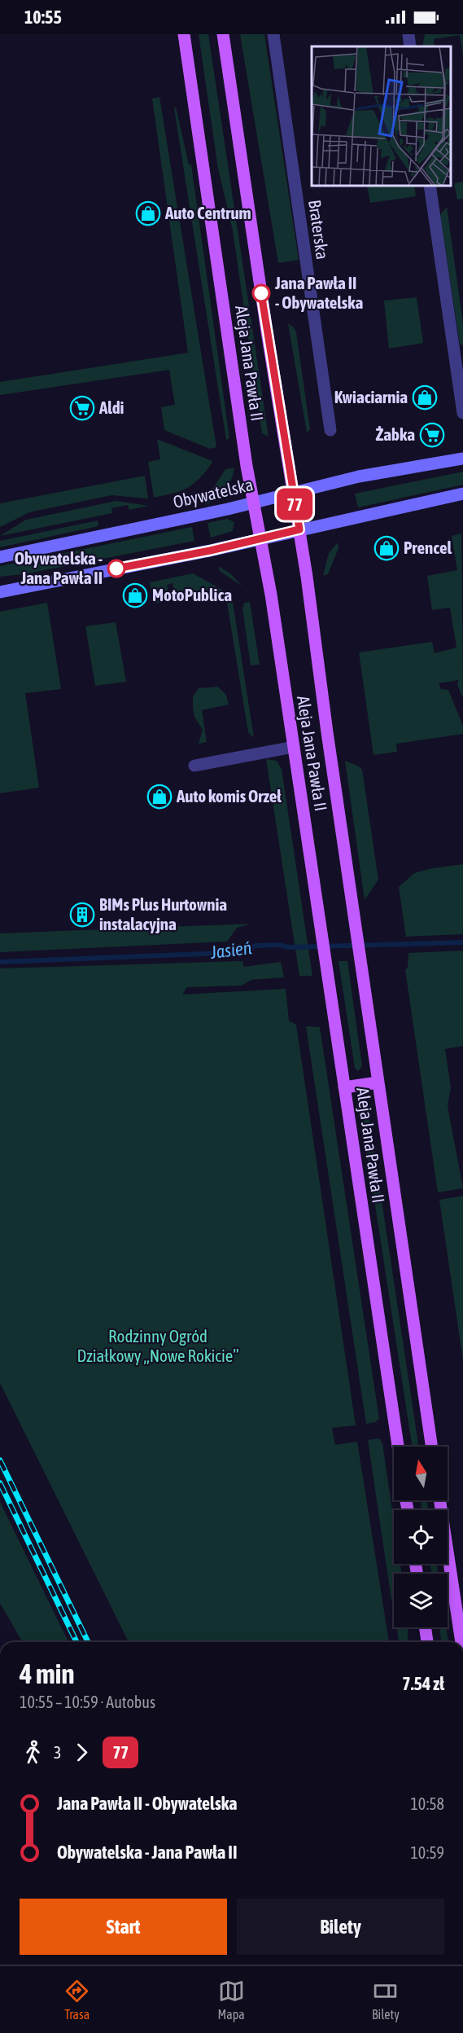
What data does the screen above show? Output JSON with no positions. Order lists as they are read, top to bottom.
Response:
{
  "streets": {
    "main road": ["Aleja Jana Pawła II", "Obywatelska"],
    "street": ["Braterska"]
  },
  "crossings": [
    ["Aleja Jana Pawła II", "Obywatelska"]
  ],
  "water": ["Jasień"],
  "parks": ["Rodzinny Ogród Działkowy „Nowe Rokicie”"],
  "places": {
    "shop": [
      "Auto Centrum",
      "Kwiaciarnia",
      "Prencel",
      "MotoPublica",
      "Auto komis Orzeł"
    ],
    "other": ["Jana Pawła II - Obywatelska", "Obywatelska - Jana Pawła II"],
    "supermarket": ["Aldi", "Żabka"],
    "building": ["BIMs Plus Hurtownia instalacyjna"]
  },
  "lines": ["bus line 77"],
  "north": "top",
  "page": {
    "status": "10:55",
    "on_map": "77",
    "heading": ["4 min", "10:55 – 10:59 · Autobus", "7.54 zł"],
    "legs": ["3", "77"],
    "list": [
      {
        "name": "Jana Pawła II - Obywatelska",
        "value": "10:58"
      },
      {
        "name": "Obywatelska - Jana Pawła II",
        "value": "10:59"
      }
    ],
    "buttons": ["Start", "Bilety"],
    "tabs": ["Trasa", "Mapa", "Bilety"]
  }
}
